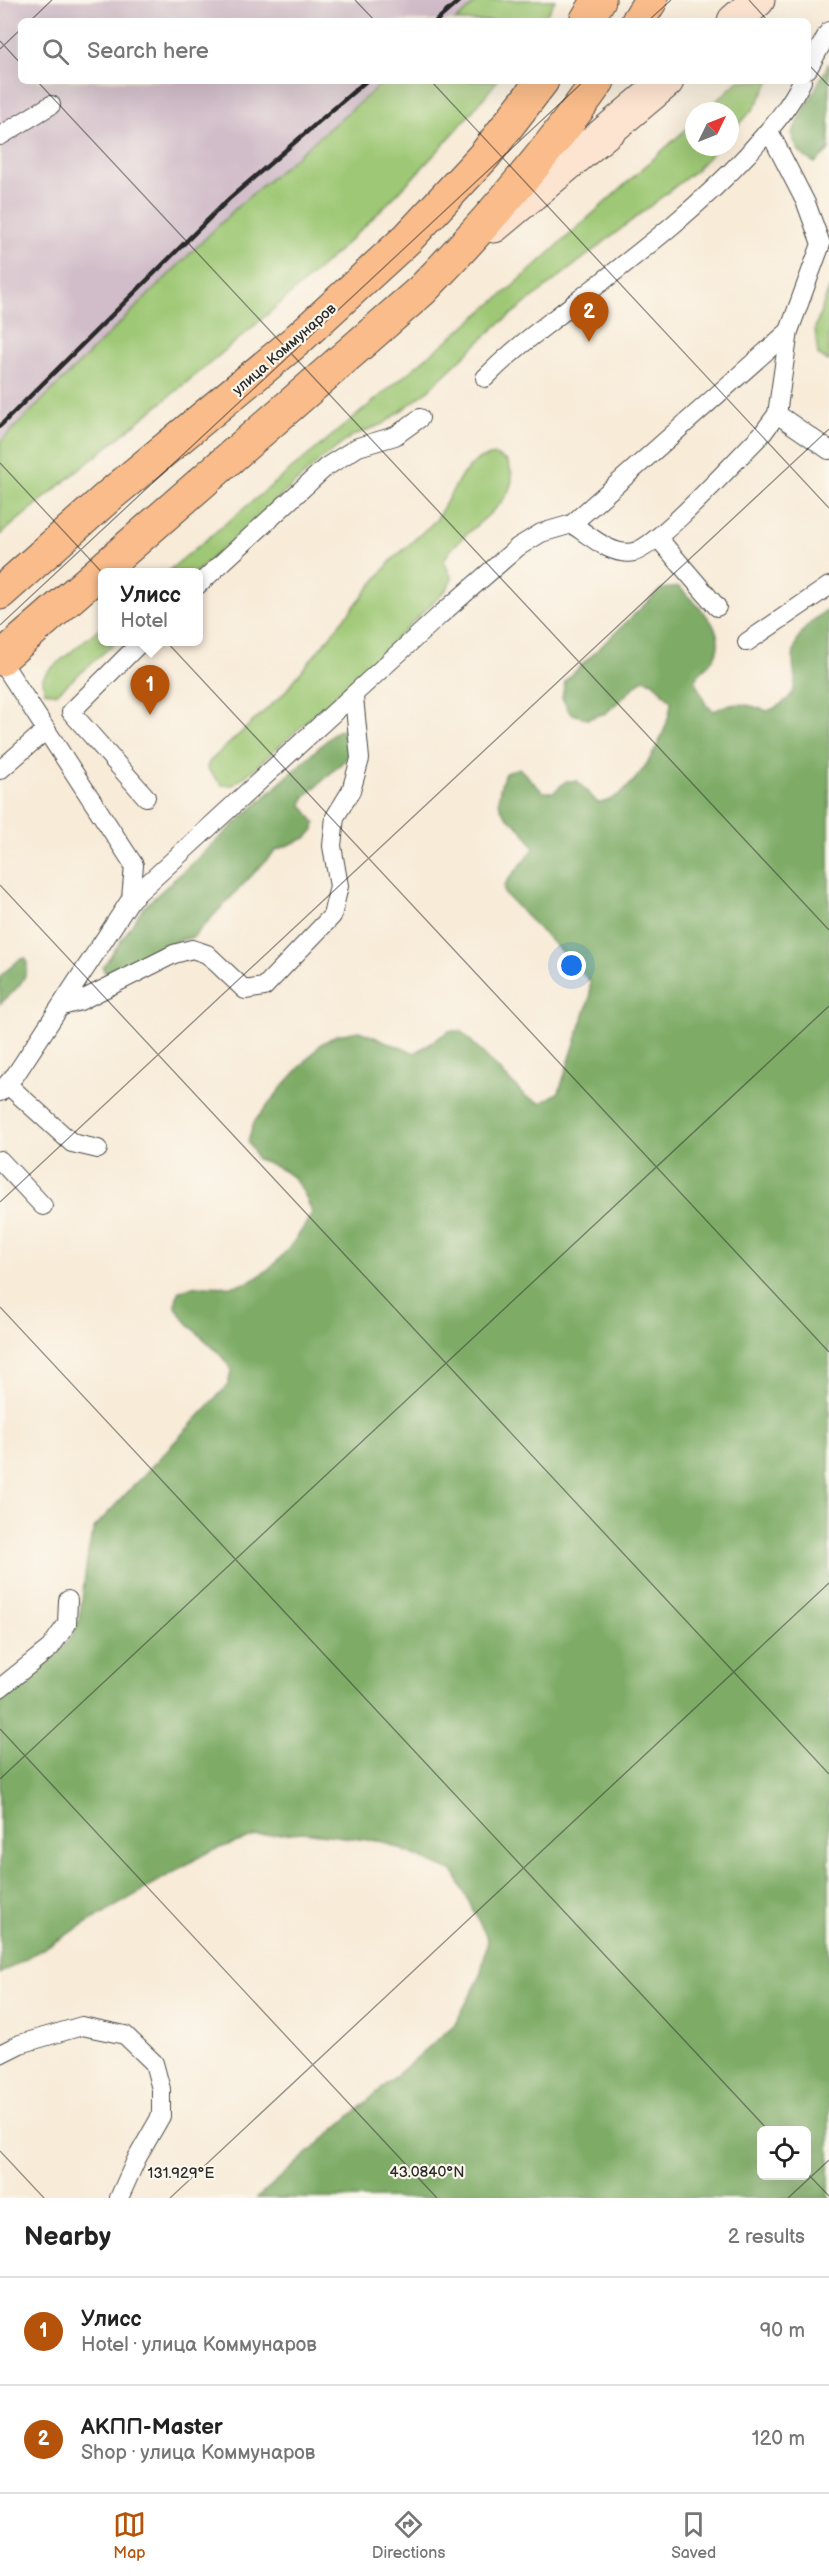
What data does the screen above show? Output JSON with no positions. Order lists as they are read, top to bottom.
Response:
{
  "streets": {
    "highway": ["улица Коммунаров"]
  },
  "north": "top right",
  "page": {
    "search": "Search here",
    "pins": ["2", "1"],
    "popup": ["Улисс", "Hotel"],
    "heading": ["Nearby", "2 results"],
    "list": [
      {
        "mark": "1",
        "name": "Улисс",
        "note": "Hotel · улица Коммунаров",
        "value": "90 m"
      },
      {
        "mark": "2",
        "name": "АКПП-Master",
        "note": "Shop · улица Коммунаров",
        "value": "120 m"
      }
    ],
    "nav": ["Map", "Directions", "Saved"]
  },
  "coordinates": ["43.0840°N", "131.929°E"]
}
